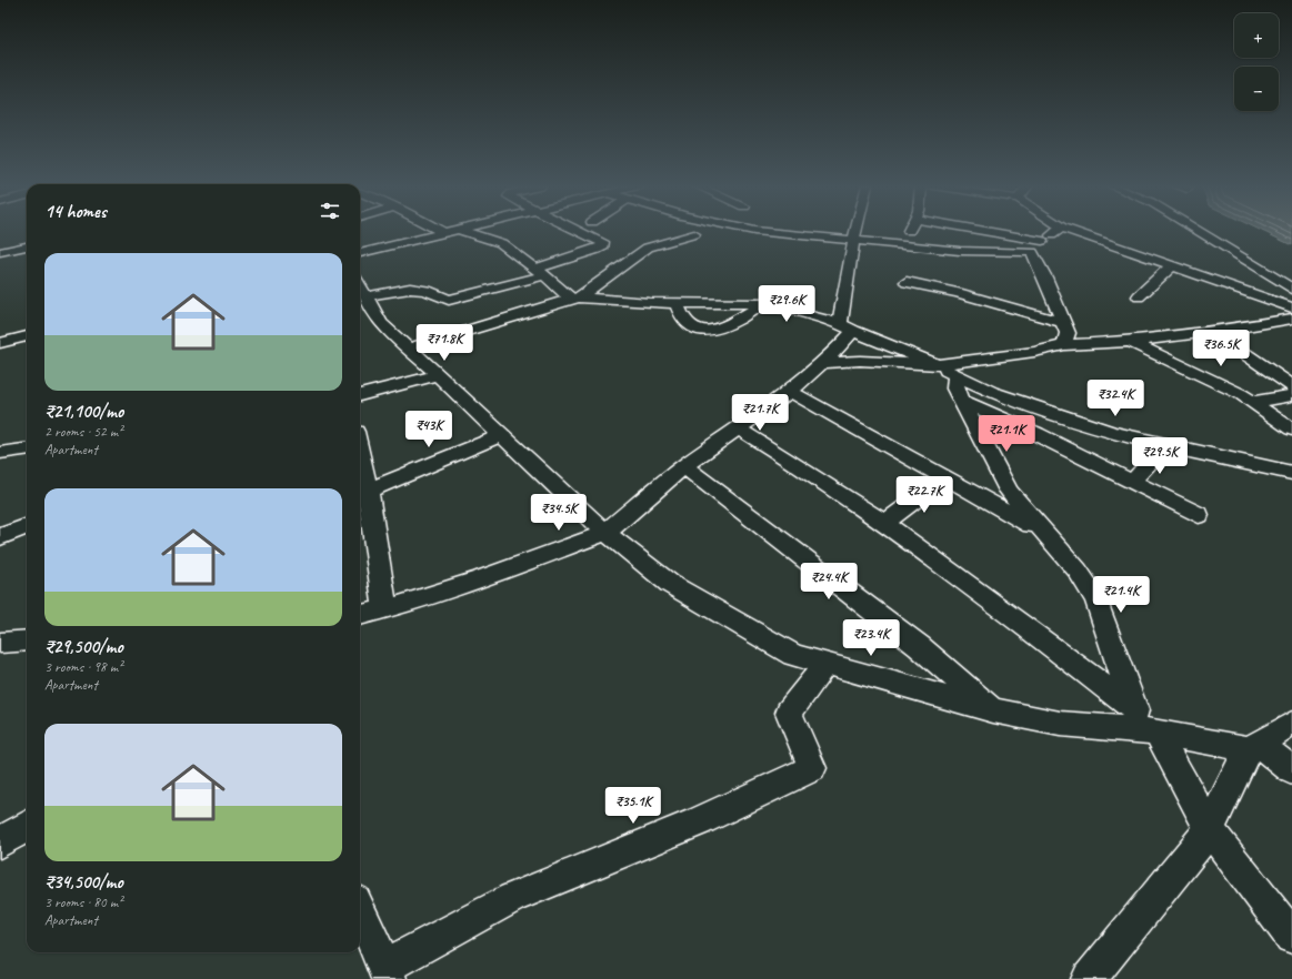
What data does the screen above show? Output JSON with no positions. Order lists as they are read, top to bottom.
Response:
{
  "page": {
    "map_buttons": ["+", "−"],
    "heading": "14 homes",
    "list": [
      {
        "name": "₹21,100/mo",
        "note": "2 rooms · 52 m² · Apartment"
      },
      {
        "name": "₹29,500/mo",
        "note": "3 rooms · 98 m² · Apartment"
      },
      {
        "name": "₹34,500/mo",
        "note": "3 rooms · 80 m² · Apartment"
      }
    ],
    "price": [
      "₹29.6K",
      "₹71.8K",
      "₹36.5K",
      "₹32.4K",
      "₹21.7K",
      "₹43K",
      "₹21.1K",
      "₹29.5K",
      "₹22.7K",
      "₹34.5K",
      "₹24.4K",
      "₹21.4K",
      "₹23.4K",
      "₹35.1K"
    ]
  }
}
